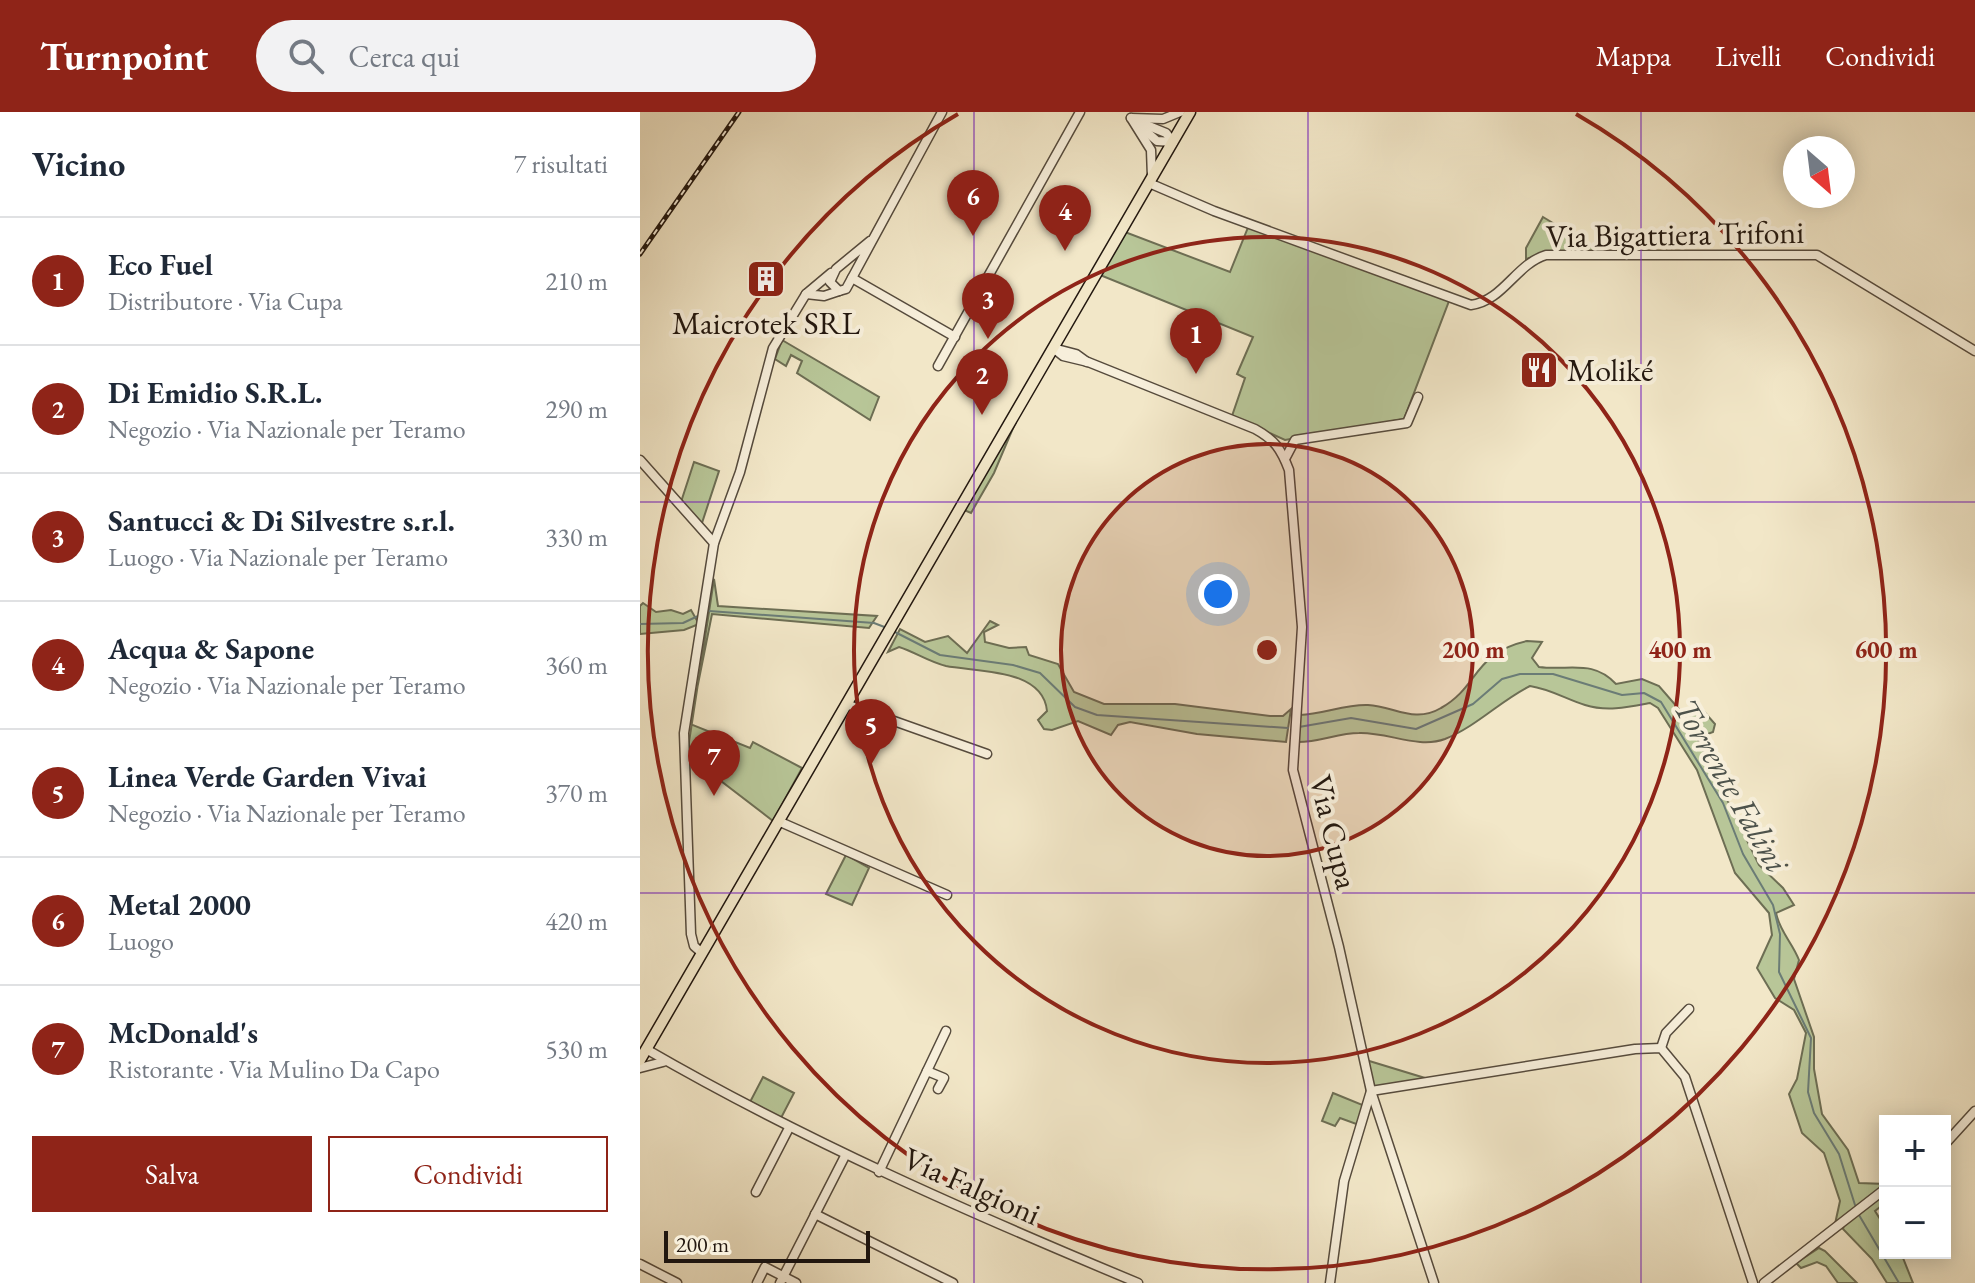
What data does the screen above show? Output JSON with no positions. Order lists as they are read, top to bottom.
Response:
{
  "streets": {
    "street": ["Via Bigattiera Trifoni", "Via Cupa", "Via Falgioni"]
  },
  "water": ["Torrente Falini"],
  "places": {
    "building": ["Maicrotek SRL"],
    "restaurant": ["Moliké"]
  },
  "scale_bar": "200 m",
  "north": "bottom right",
  "page": {
    "header": "Turnpoint",
    "search": "Cerca qui",
    "nav": ["Mappa", "Livelli", "Condividi"],
    "heading": ["Vicino", "7 risultati"],
    "pins": [
      "6",
      "4",
      "3",
      "1",
      "2",
      "5",
      "7"
    ],
    "list": [
      {
        "mark": "1",
        "name": "Eco Fuel",
        "note": "Distributore · Via Cupa",
        "value": "210 m"
      },
      {
        "mark": "2",
        "name": "Di Emidio S.R.L.",
        "note": "Negozio · Via Nazionale per Teramo",
        "value": "290 m"
      },
      {
        "mark": "3",
        "name": "Santucci & Di Silvestre s.r.l.",
        "note": "Luogo · Via Nazionale per Teramo",
        "value": "330 m"
      },
      {
        "mark": "4",
        "name": "Acqua & Sapone",
        "note": "Negozio · Via Nazionale per Teramo",
        "value": "360 m"
      },
      {
        "mark": "5",
        "name": "Linea Verde Garden Vivai",
        "note": "Negozio · Via Nazionale per Teramo",
        "value": "370 m"
      },
      {
        "mark": "6",
        "name": "Metal 2000",
        "note": "Luogo",
        "value": "420 m"
      },
      {
        "mark": "7",
        "name": "McDonald's",
        "note": "Ristorante · Via Mulino Da Capo",
        "value": "530 m"
      }
    ],
    "buttons": ["Salva", "Condividi"],
    "map_buttons": ["+", "−"],
    "scale": "200 m"
  },
  "rings": ["200 m", "400 m", "600 m"]
}
